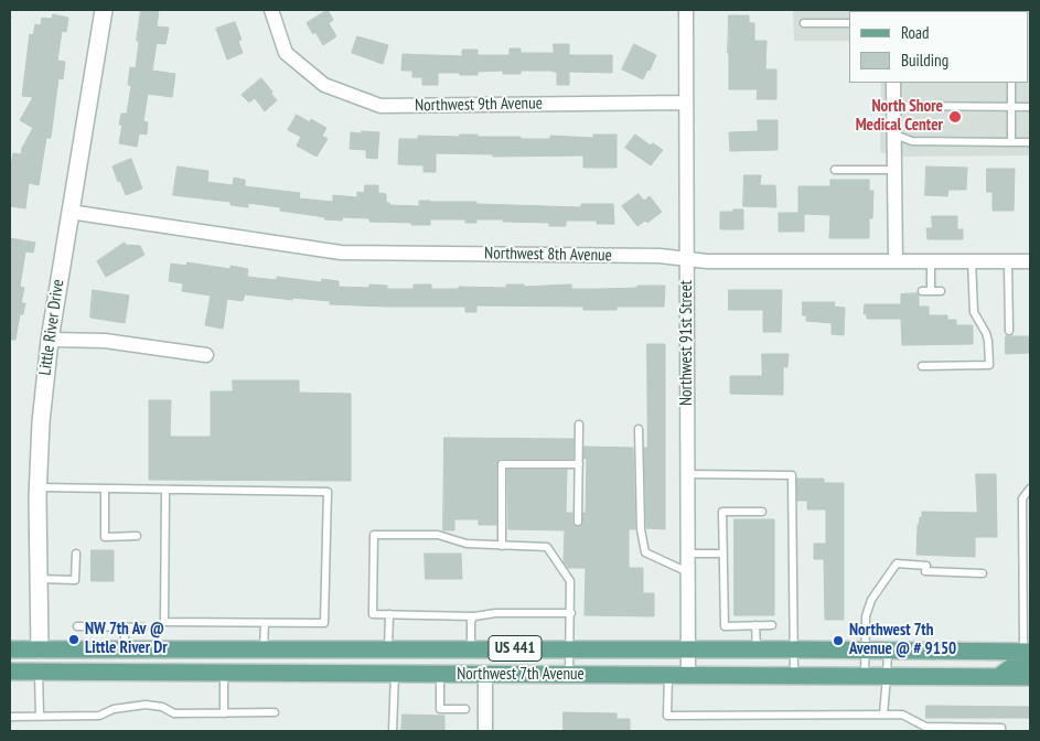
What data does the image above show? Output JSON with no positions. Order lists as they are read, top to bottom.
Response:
{
  "streets": {
    "main road": ["US 441", "Northwest 7th Avenue"],
    "street": [
      "Northwest 9th Avenue",
      "Northwest 8th Avenue",
      "Little River Drive",
      "Northwest 91st Street"
    ]
  },
  "crossings": [
    ["Northwest 9th Avenue", "Northwest 91st Street"],
    ["Northwest 8th Avenue", "Little River Drive"],
    ["Northwest 8th Avenue", "Northwest 91st Street"],
    ["Little River Drive", "Northwest 7th Avenue"],
    ["Northwest 91st Street", "Northwest 7th Avenue"]
  ],
  "places": ["North Shore Medical Center", "NW 7th Av @ Little River Dr", "Northwest 7th Avenue @ # 9150"],
  "legend": ["Road", "Building"]
}
